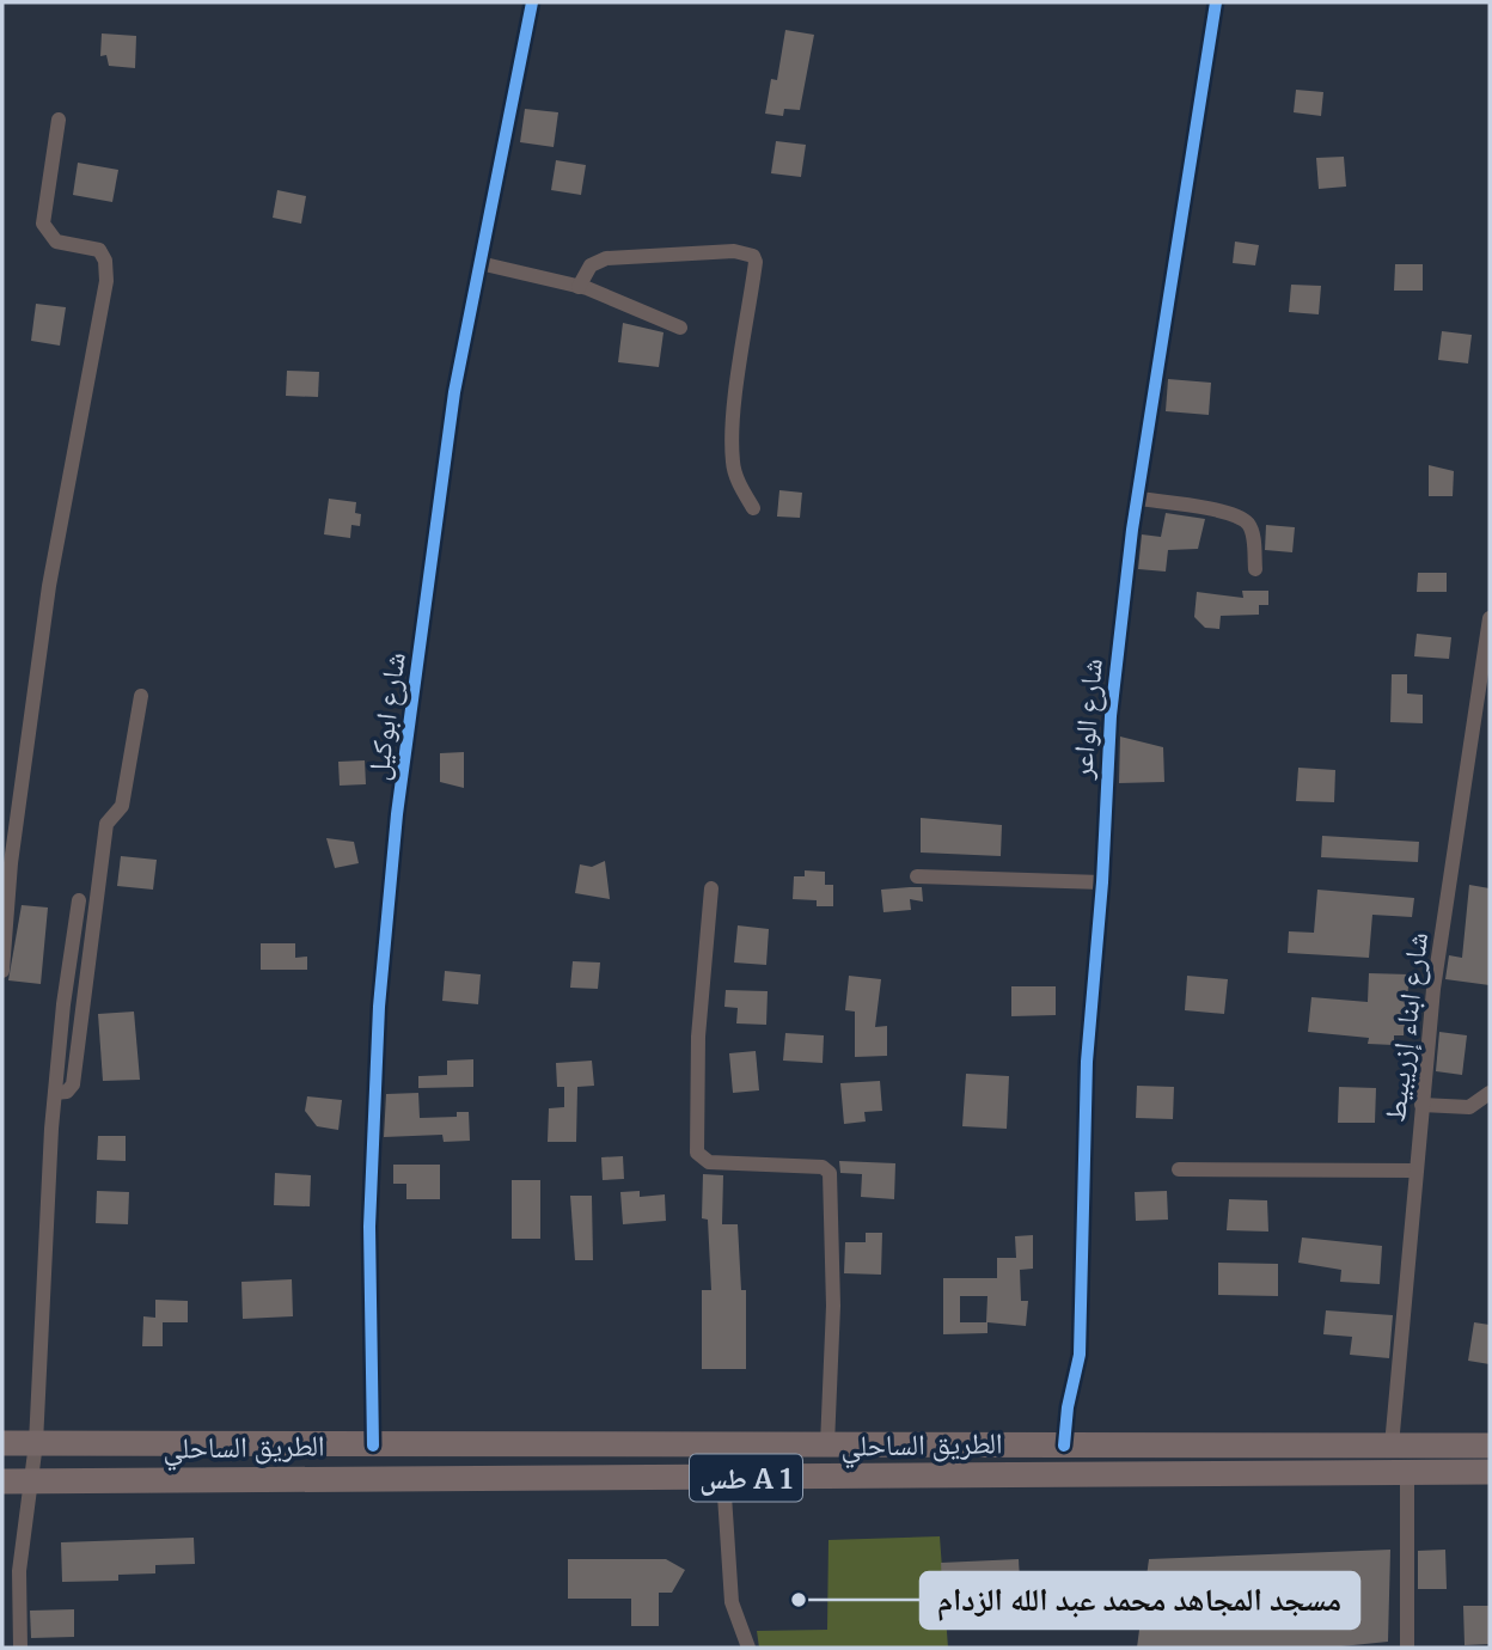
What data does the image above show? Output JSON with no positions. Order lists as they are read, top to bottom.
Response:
{
  "streets": {
    "highway": ["الطريق الساحلي", "طس A 1"],
    "street": ["شارع ابوكيل", "شارع الواعر", "شارع ابناء إزريبيط"]
  },
  "crossings": [
    ["شارع ابوكيل", "الطريق الساحلي"],
    ["شارع الواعر", "الطريق الساحلي"],
    ["شارع ابناء إزريبيط", "الطريق الساحلي"]
  ],
  "places": ["مسجد المجاهد محمد عبد الله الزدام"]
}
